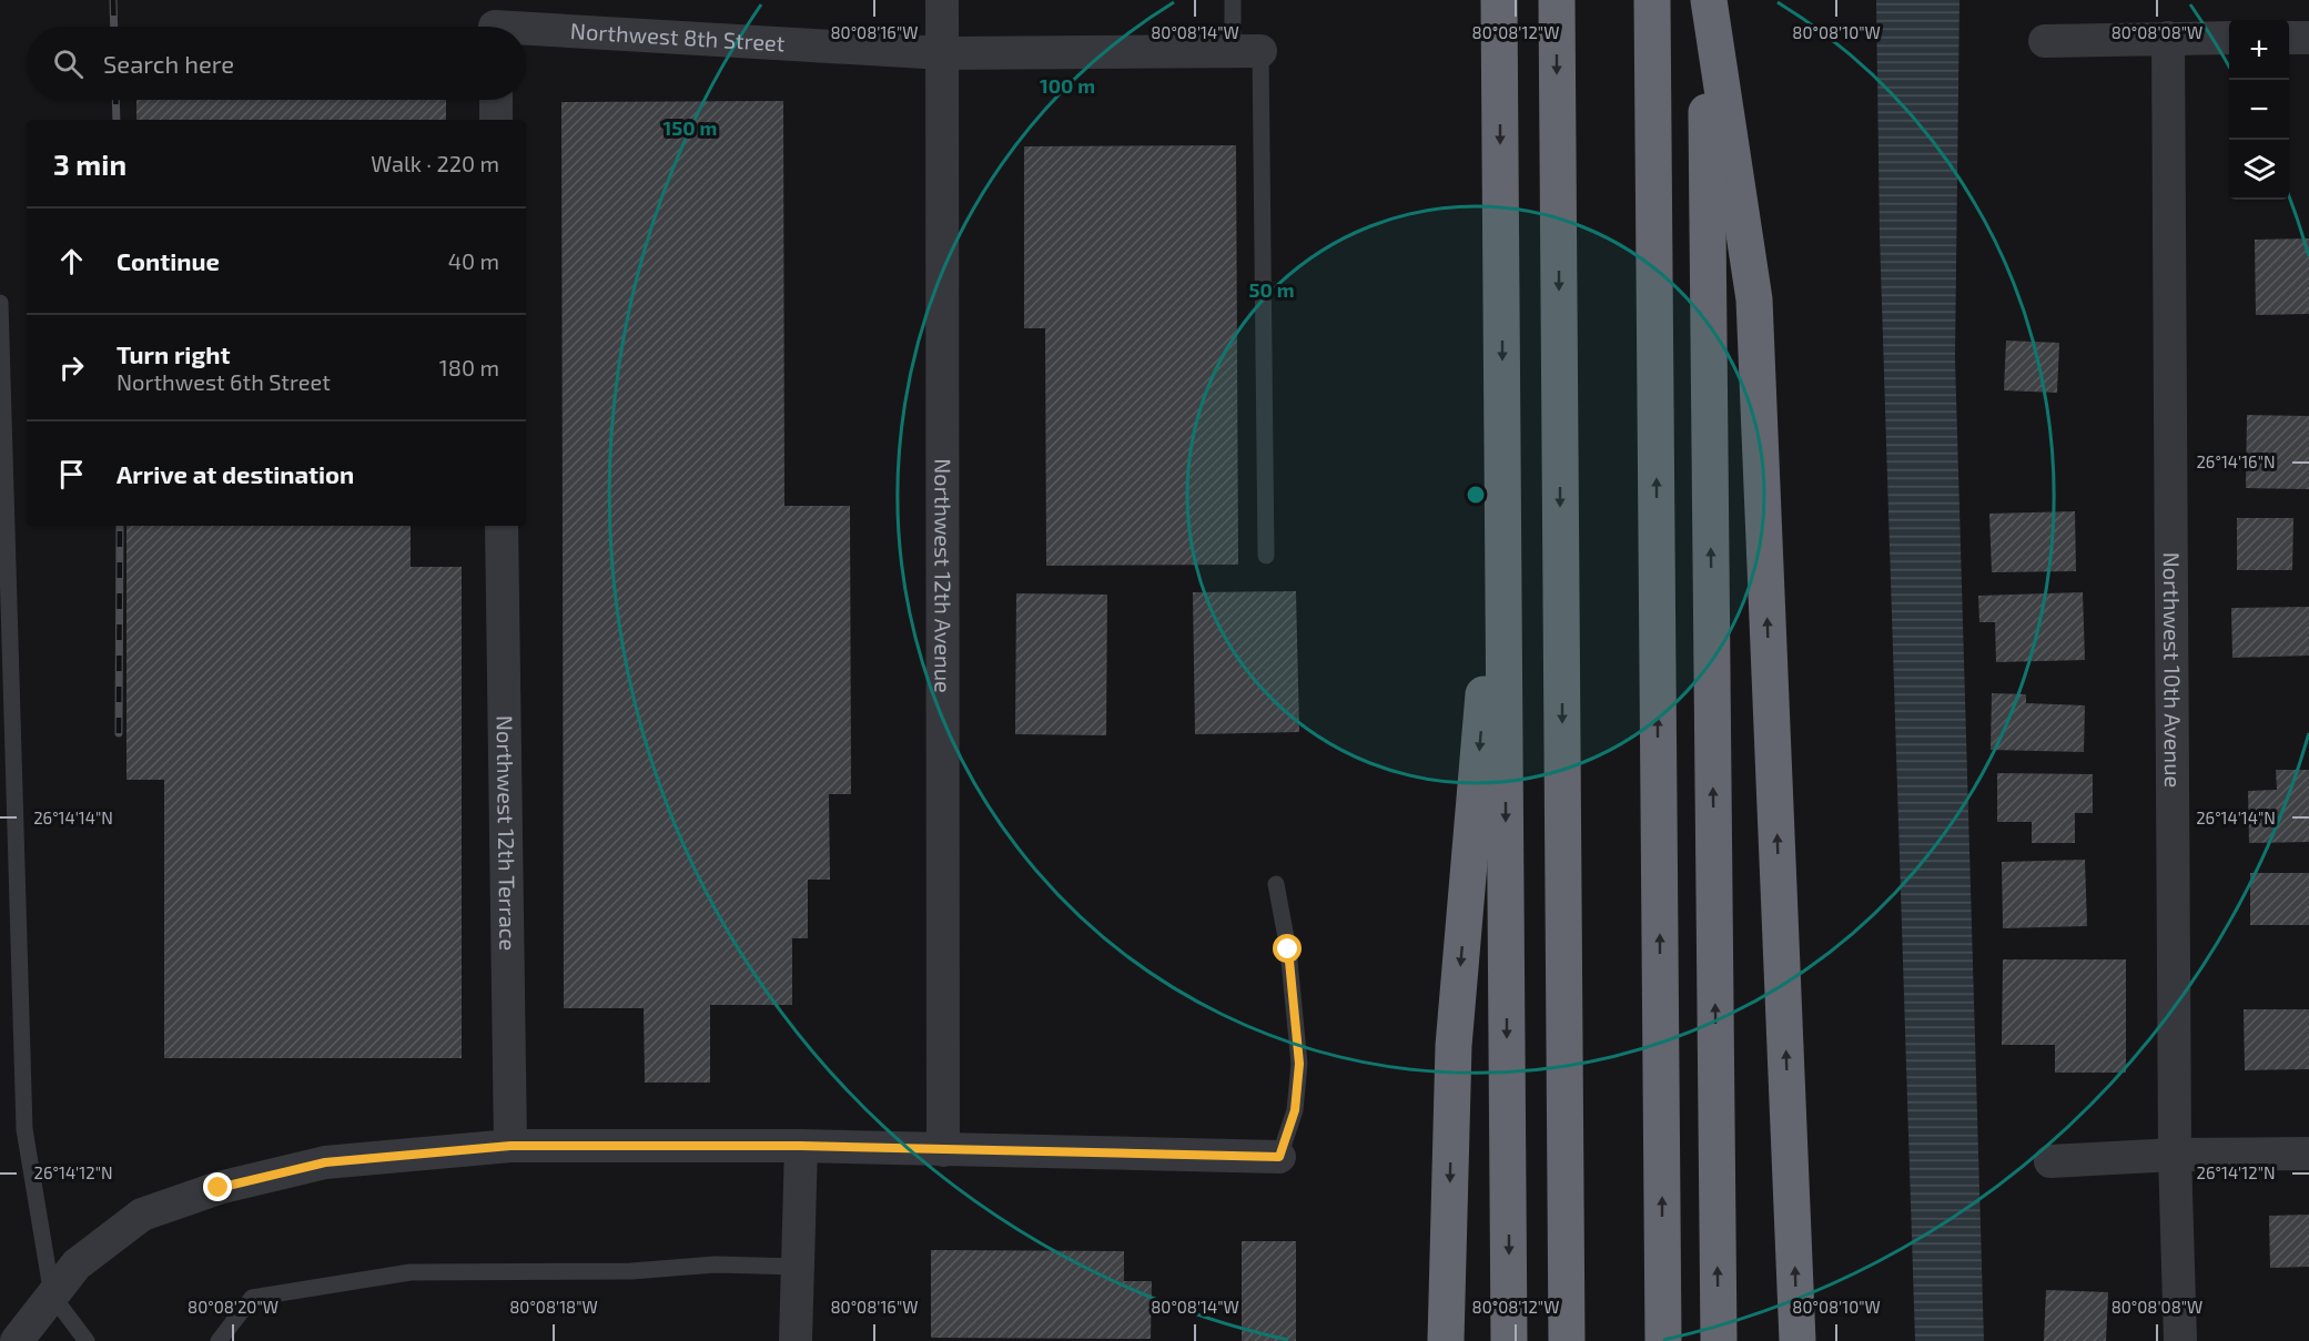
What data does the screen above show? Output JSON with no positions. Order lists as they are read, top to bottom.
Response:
{
  "streets": {
    "street": [
      "Northwest 8th Street",
      "Northwest 12th Avenue",
      "Northwest 10th Avenue",
      "Northwest 12th Terrace"
    ]
  },
  "crossings": [
    ["Northwest 8th Street", "Northwest 12th Avenue"]
  ],
  "page": {
    "map_buttons": ["+", "−"],
    "search": "Search here",
    "heading": ["3 min", "Walk · 220 m"],
    "list": [
      ["Continue", "40 m"],
      ["Turn right", "Northwest 6th Street", "180 m"],
      "Arrive at destination"
    ]
  },
  "coordinates": [
    "80°08'16\"W",
    "80°08'14\"W",
    "80°08'12\"W",
    "80°08'10\"W",
    "80°08'08\"W",
    "26°14'16\"N",
    "26°14'14\"N",
    "26°14'12\"N",
    "80°08'20\"W",
    "80°08'18\"W"
  ],
  "rings": ["100 m", "150 m", "50 m"]
}
